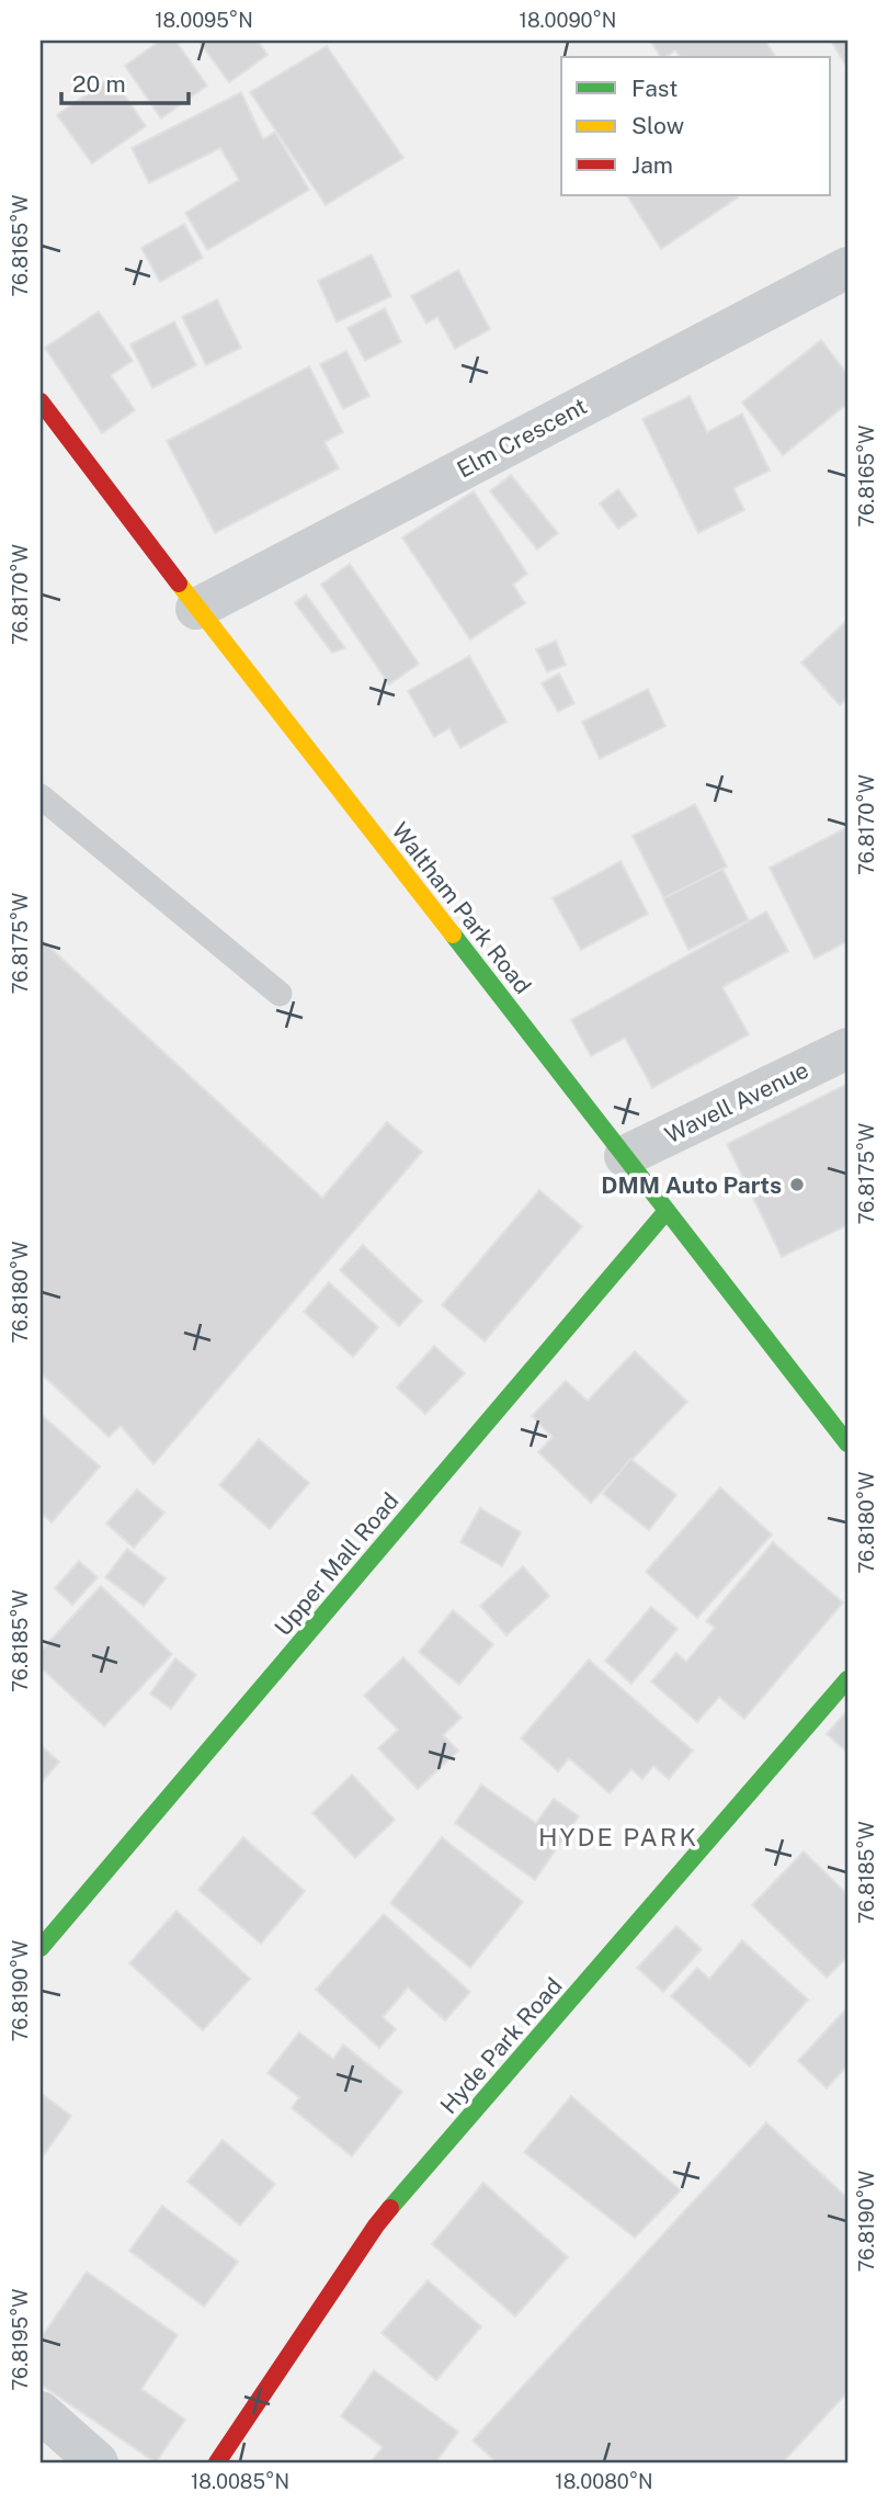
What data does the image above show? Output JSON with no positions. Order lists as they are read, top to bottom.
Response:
{
  "streets": {
    "street": [
      "Elm Crescent",
      "Waltham Park Road",
      "Wavell Avenue",
      "Upper Mall Road",
      "Hyde Park Road"
    ]
  },
  "crossings": [
    ["Elm Crescent", "Waltham Park Road"],
    ["Waltham Park Road", "Wavell Avenue"],
    ["Waltham Park Road", "Upper Mall Road"]
  ],
  "districts": ["HYDE PARK"],
  "places": ["DMM Auto Parts"],
  "legend": ["Fast", "Slow", "Jam"],
  "scale_bar": "20 m",
  "coordinates": [
    "18.0095°N",
    "18.0090°N",
    "76.8165°W",
    "76.8170°W",
    "76.8175°W",
    "76.8180°W",
    "76.8185°W",
    "76.8190°W",
    "76.8195°W",
    "18.0085°N",
    "18.0080°N"
  ]
}
